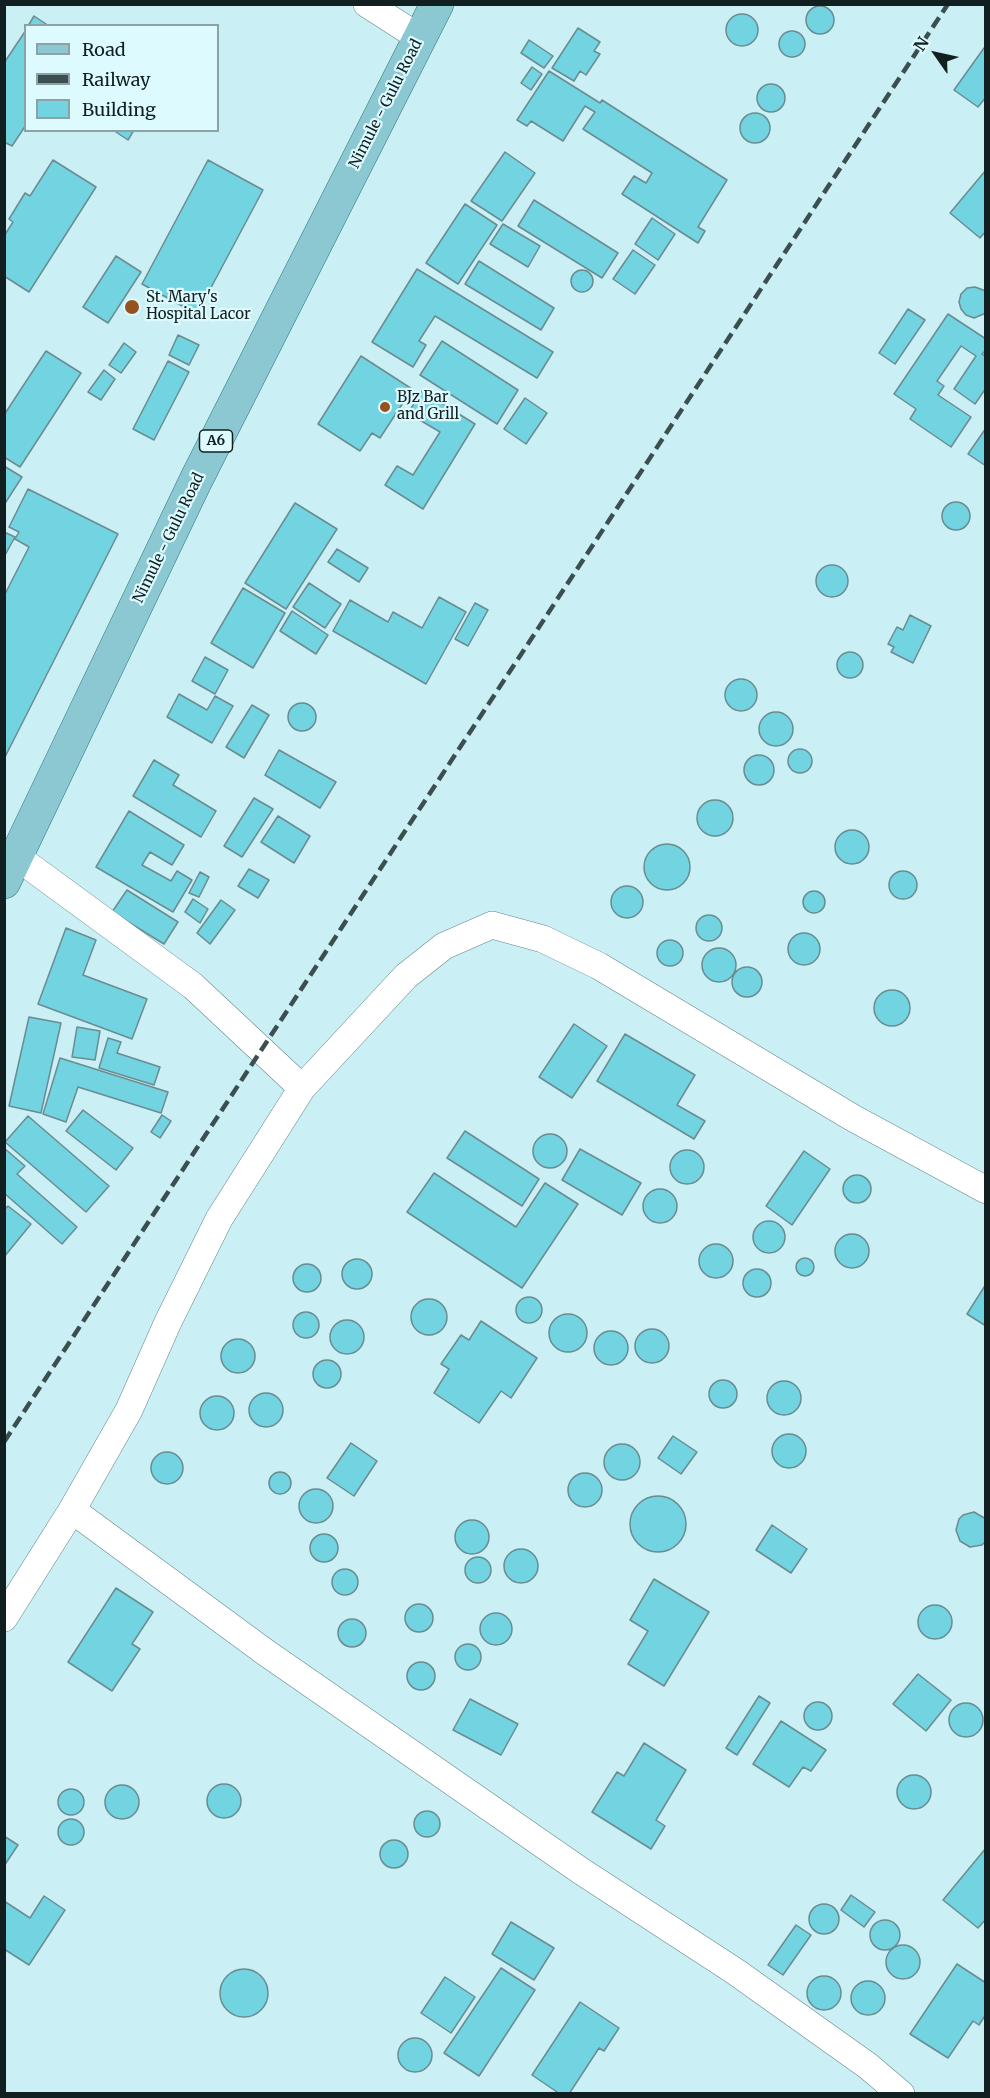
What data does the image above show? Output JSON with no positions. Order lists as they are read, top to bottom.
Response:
{
  "streets": {
    "main road": ["Nimule - Gulu Road", "A6"]
  },
  "places": ["St. Mary's Hospital Lacor", "BJz Bar and Grill"],
  "legend": ["Road", "Railway", "Building"],
  "north": "top left"
}
